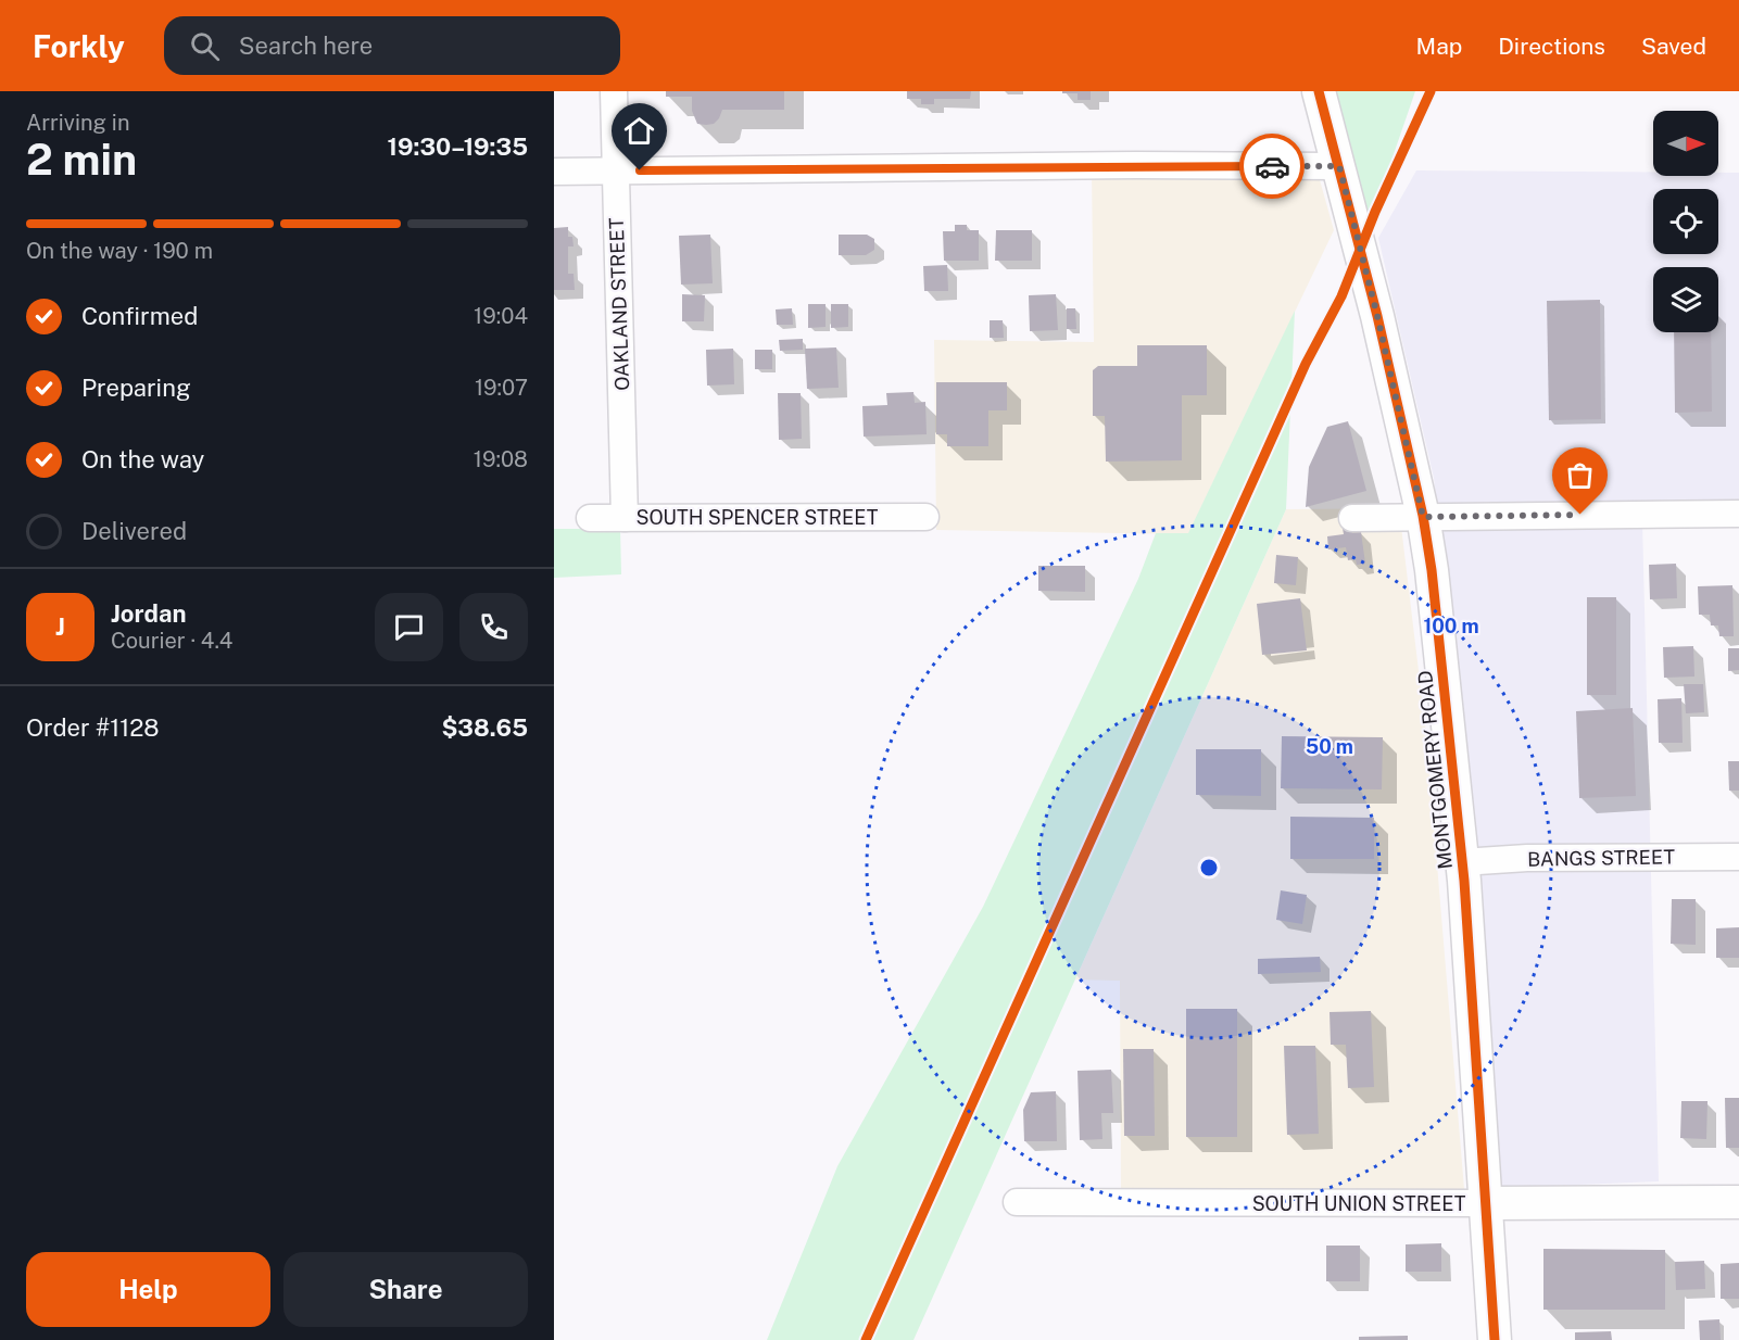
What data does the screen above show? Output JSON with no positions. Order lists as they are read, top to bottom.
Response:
{
  "streets": {
    "street": [
      "OAKLAND STREET",
      "SOUTH SPENCER STREET",
      "MONTGOMERY ROAD",
      "BANGS STREET",
      "SOUTH UNION STREET"
    ]
  },
  "crossings": [
    ["OAKLAND STREET", "SOUTH SPENCER STREET"],
    ["MONTGOMERY ROAD", "BANGS STREET"],
    ["MONTGOMERY ROAD", "SOUTH UNION STREET"]
  ],
  "north": "right",
  "page": {
    "header": "Forkly",
    "search": "Search here",
    "nav": ["Map", "Directions", "Saved"],
    "heading": ["2 min", "Arriving in", "19:30–19:35"],
    "panel": [
      "Jordan",
      "Courier · 4.4",
      "Order #1128",
      "$38.65"
    ],
    "bar": "On the way · 190 m",
    "list": [
      ["Confirmed", "19:04"],
      ["Preparing", "19:07"],
      ["On the way", "19:08"],
      "Delivered"
    ],
    "round": "J",
    "buttons": ["Help", "Share"]
  },
  "rings": ["100 m", "50 m"]
}
